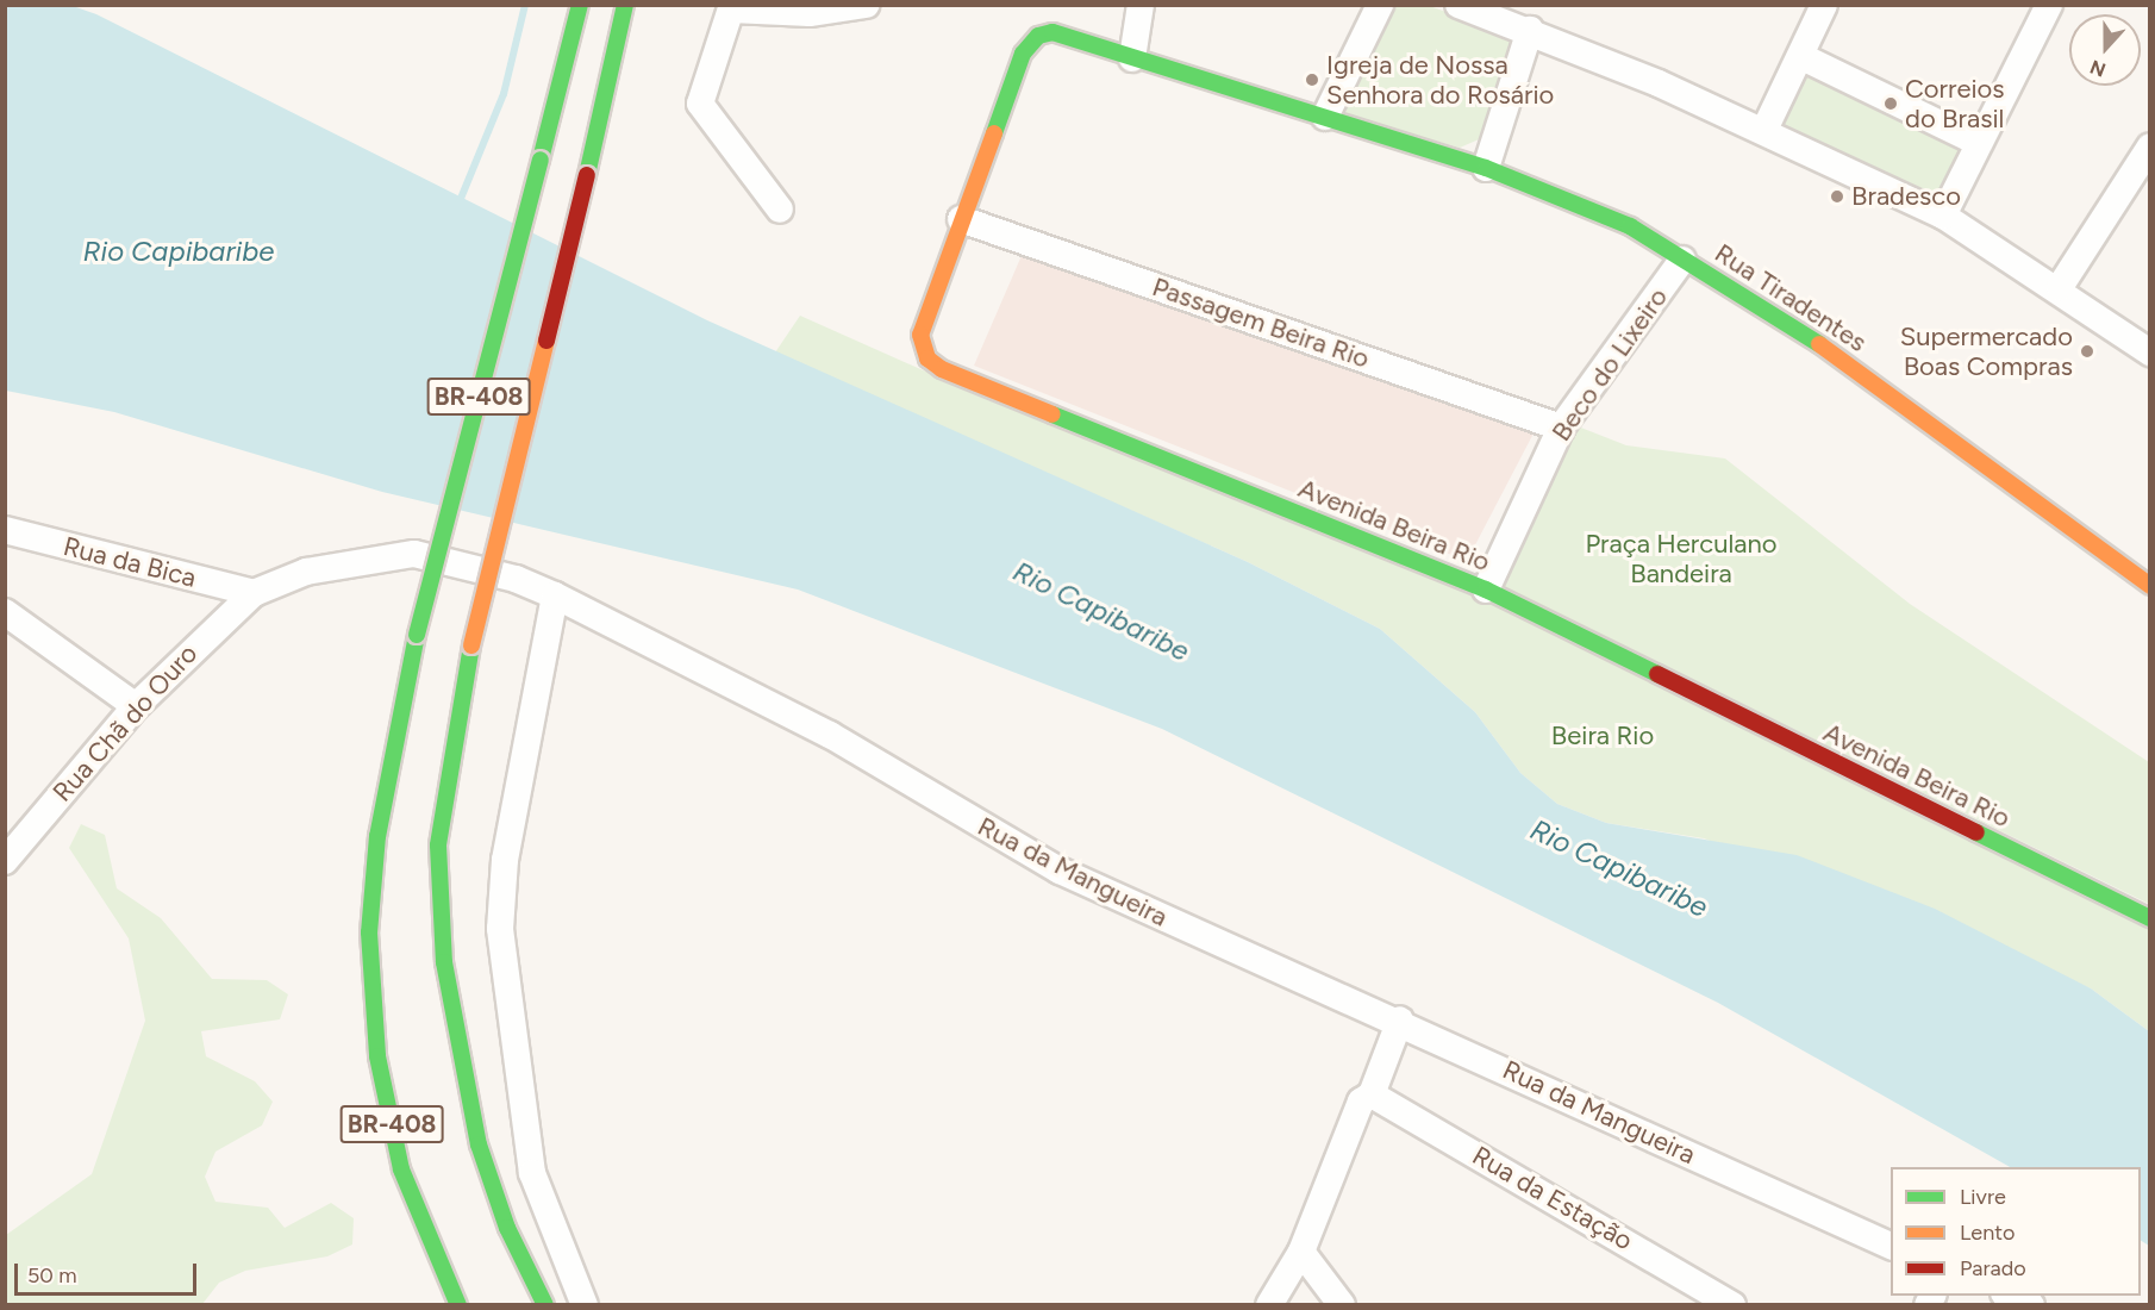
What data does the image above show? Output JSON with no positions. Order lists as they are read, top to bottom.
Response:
{
  "streets": {
    "main road": ["Rua Tiradentes", "BR-408", "Avenida Beira Rio"],
    "street": [
      "Passagem Beira Rio",
      "Beco do Lixeiro",
      "Rua da Bica",
      "Rua Chã do Ouro",
      "Rua da Mangueira",
      "Rua da Estação"
    ]
  },
  "crossings": [
    ["Rua Tiradentes", "Beco do Lixeiro"],
    ["Rua Tiradentes", "Avenida Beira Rio"],
    ["Passagem Beira Rio", "Beco do Lixeiro"],
    ["Passagem Beira Rio", "Avenida Beira Rio"],
    ["Beco do Lixeiro", "Avenida Beira Rio"],
    ["Rua da Bica", "Rua Chã do Ouro"],
    ["Rua da Bica", "Rua da Mangueira"],
    ["Rua Chã do Ouro", "Rua da Mangueira"]
  ],
  "water": ["Rio Capibaribe"],
  "parks": ["Praça Herculano Bandeira", "Beira Rio"],
  "places": [
    "Igreja de Nossa Senhora do Rosário",
    "Correios do Brasil",
    "Bradesco",
    "Supermercado Boas Compras"
  ],
  "legend": ["Livre", "Lento", "Parado"],
  "scale_bar": "50 m",
  "north": "bottom"
}
